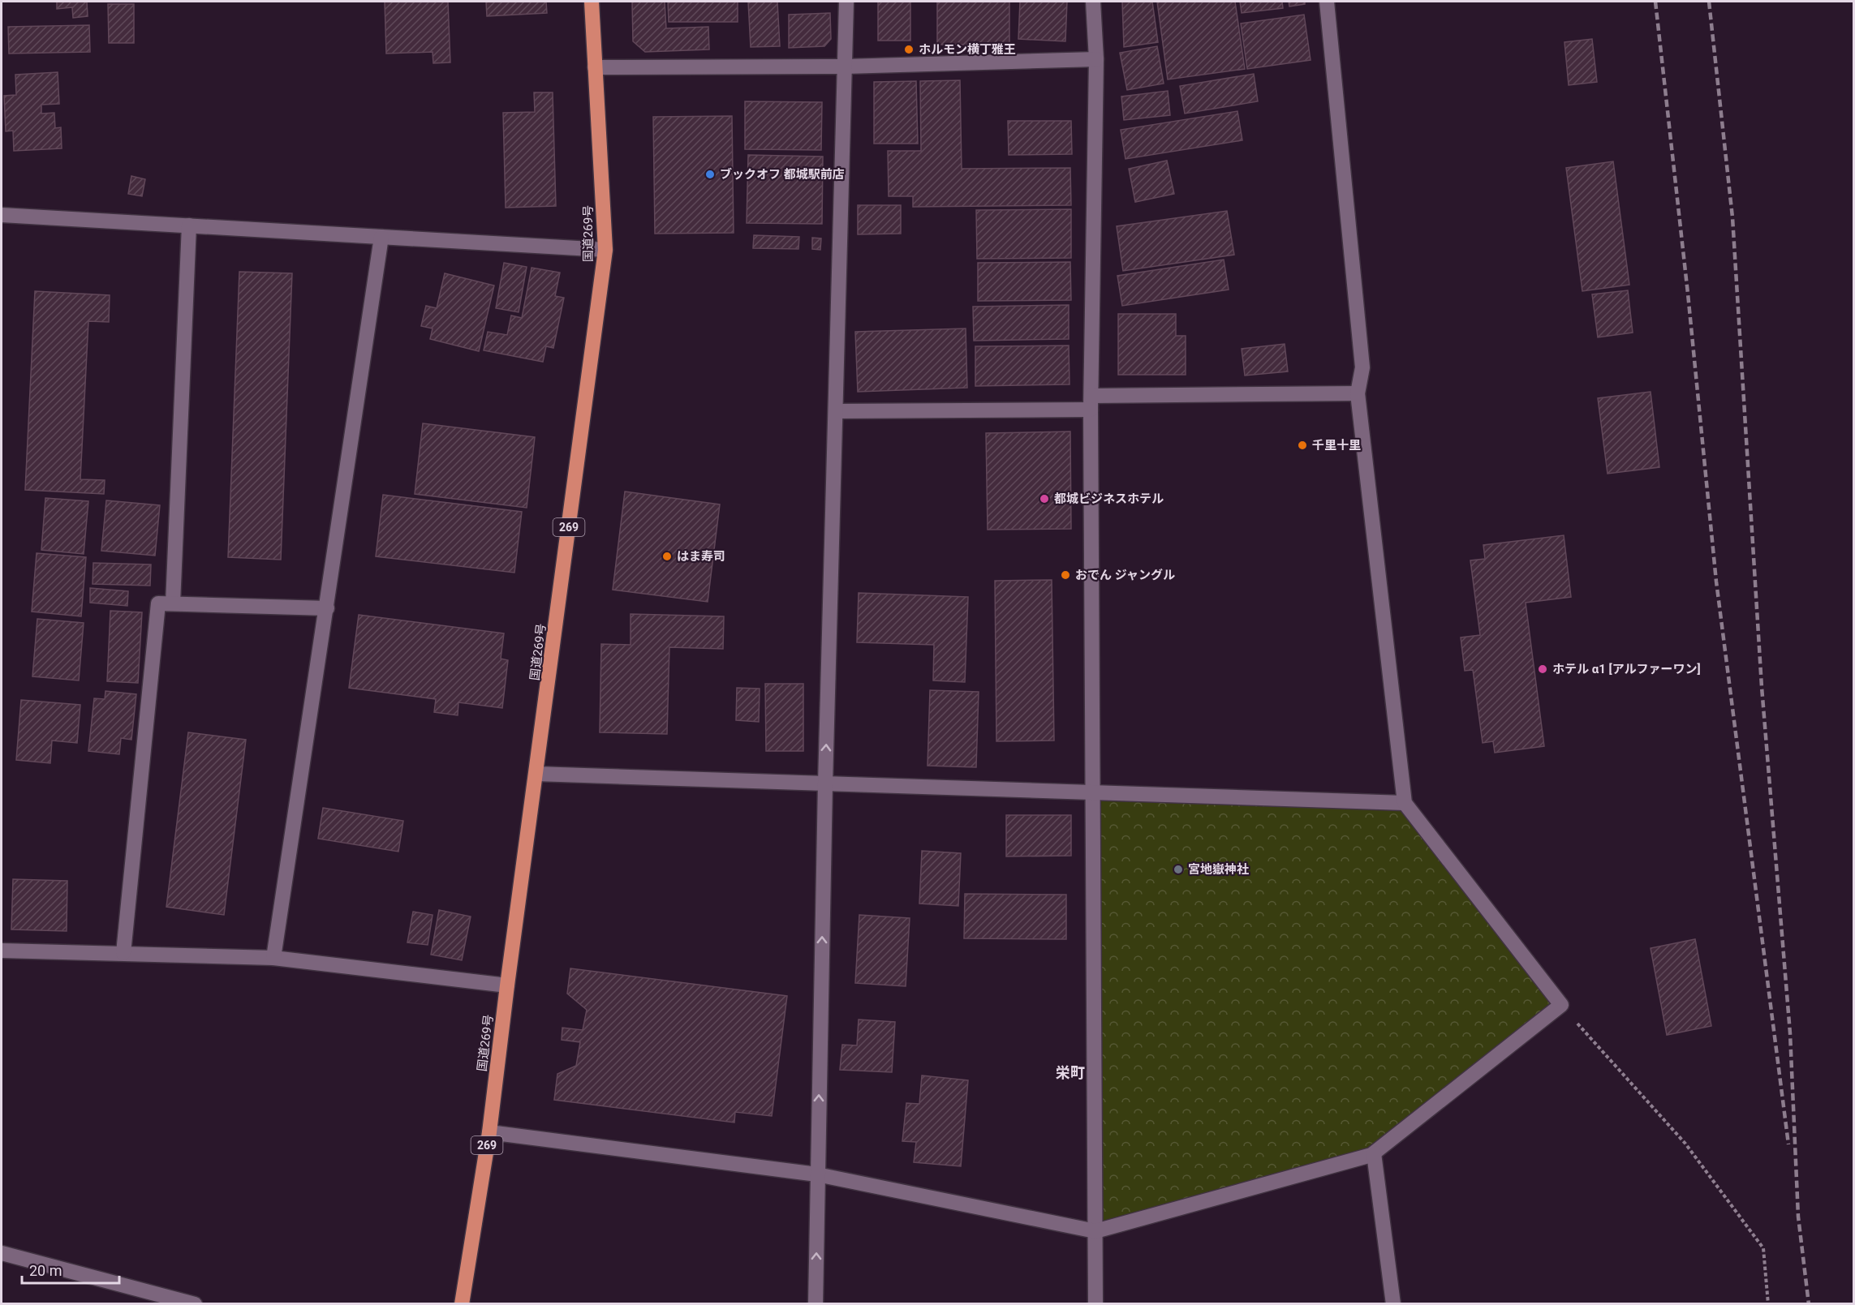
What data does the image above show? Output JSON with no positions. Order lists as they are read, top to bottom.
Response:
{
  "streets": {
    "highway": ["国道269号", "269"]
  },
  "districts": ["栄町"],
  "places": [
    "ホルモン横丁雅王",
    "ブックオフ 都城駅前店",
    "千里十里",
    "都城ビジネスホテル",
    "はま寿司",
    "おでん ジャングル",
    "ホテル α1 [アルファーワン]",
    "宮地嶽神社"
  ],
  "scale_bar": "20 m"
}
